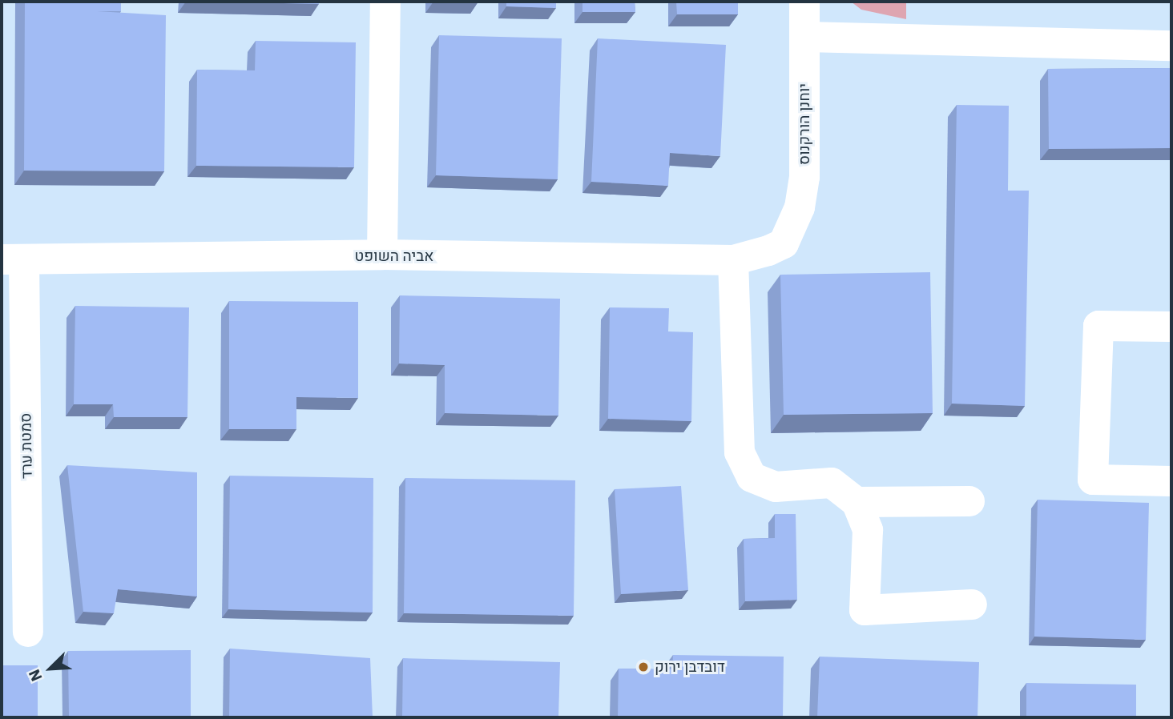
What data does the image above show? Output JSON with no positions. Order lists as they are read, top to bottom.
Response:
{
  "streets": {
    "street": ["יוחנן הורקנוס", "אביה השופט", "סמטת ערד"]
  },
  "crossings": [
    ["יוחנן הורקנוס", "אביה השופט"],
    ["אביה השופט", "סמטת ערד"]
  ],
  "places": ["דובדבן ירוק"],
  "north": "bottom left"
}
